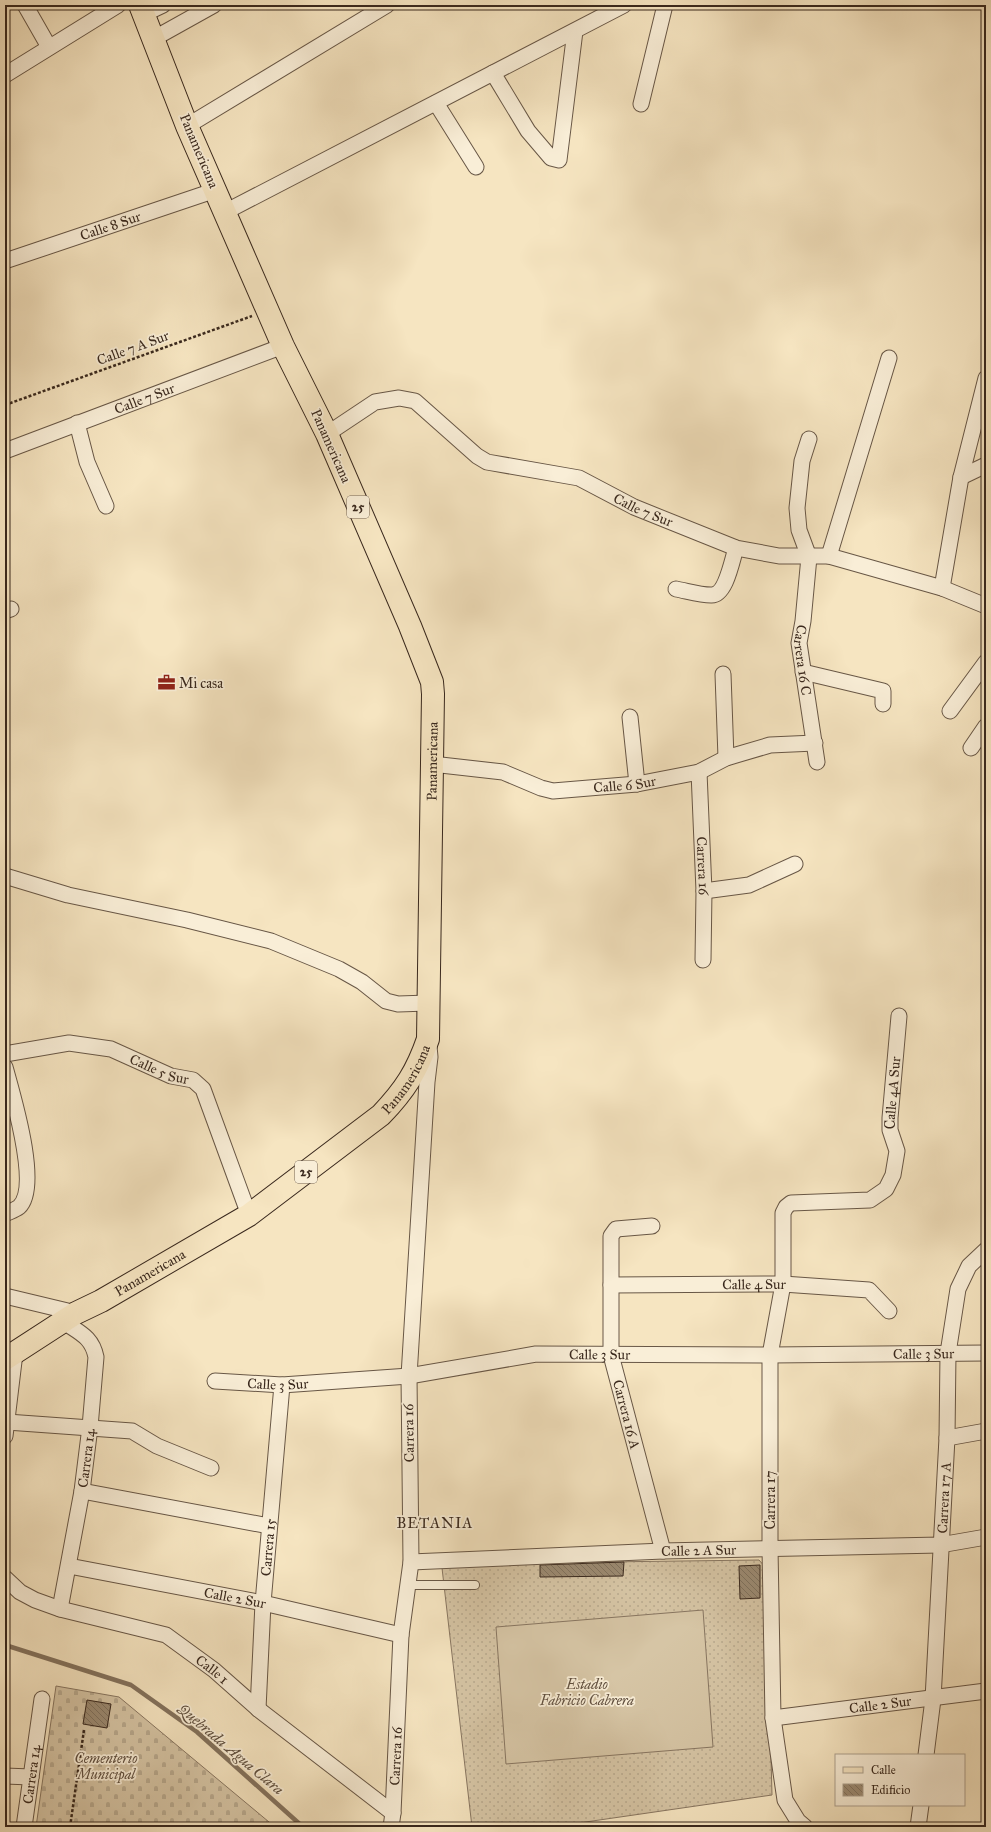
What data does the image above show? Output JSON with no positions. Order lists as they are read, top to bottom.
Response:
{
  "streets": {
    "main road": ["Panamericana", "25"],
    "street": [
      "Calle 8 Sur",
      "Calle 7 Sur",
      "Carrera 16 C",
      "Calle 6 Sur",
      "Carrera 16",
      "Calle 5 Sur",
      "Calle 4A Sur",
      "Calle 4 Sur",
      "Calle 3 Sur",
      "Carrera 16 A",
      "Carrera 14",
      "Carrera 17 A",
      "Carrera 17",
      "Carrera 15",
      "Calle 2 A Sur",
      "Calle 2 Sur",
      "Calle 1"
    ],
    "path": ["Calle 7 A Sur"]
  },
  "crossings": [
    ["Panamericana", "Calle 8 Sur"],
    ["Panamericana", "Calle 7 A Sur"],
    ["Panamericana", "Calle 7 Sur"],
    ["Panamericana", "Calle 6 Sur"],
    ["Panamericana", "Carrera 16"],
    ["Panamericana", "Calle 5 Sur"],
    ["Panamericana", "Carrera 14"],
    ["Calle 7 Sur", "Carrera 16 C"],
    ["Carrera 16 C", "Calle 6 Sur"],
    ["Calle 6 Sur", "Carrera 16"],
    ["Carrera 16", "Calle 3 Sur"],
    ["Carrera 16", "Calle 2 A Sur"],
    ["Carrera 16", "Calle 2 Sur"],
    ["Carrera 16", "Calle 1"],
    ["Calle 4A Sur", "Carrera 17"],
    ["Calle 4 Sur", "Carrera 16 A"],
    ["Calle 4 Sur", "Carrera 17"],
    ["Calle 3 Sur", "Carrera 16 A"],
    ["Calle 3 Sur", "Carrera 17 A"],
    ["Calle 3 Sur", "Carrera 17"],
    ["Calle 3 Sur", "Carrera 15"],
    ["Carrera 16 A", "Calle 2 A Sur"],
    ["Carrera 14", "Calle 2 Sur"],
    ["Carrera 14", "Calle 1"],
    ["Carrera 17 A", "Calle 2 A Sur"],
    ["Carrera 17 A", "Calle 2 Sur"],
    ["Carrera 17", "Calle 2 A Sur"],
    ["Carrera 17", "Calle 2 Sur"],
    ["Carrera 15", "Calle 2 Sur"],
    ["Carrera 15", "Calle 1"]
  ],
  "districts": ["BETANIA"],
  "water": ["Quebrada Agua Clara"],
  "parks": ["Estadio Fabricio Cabrera", "Cementerio Municipal"],
  "places": {
    "office": ["Mi casa"]
  },
  "legend": ["Calle", "Edificio"]
}
